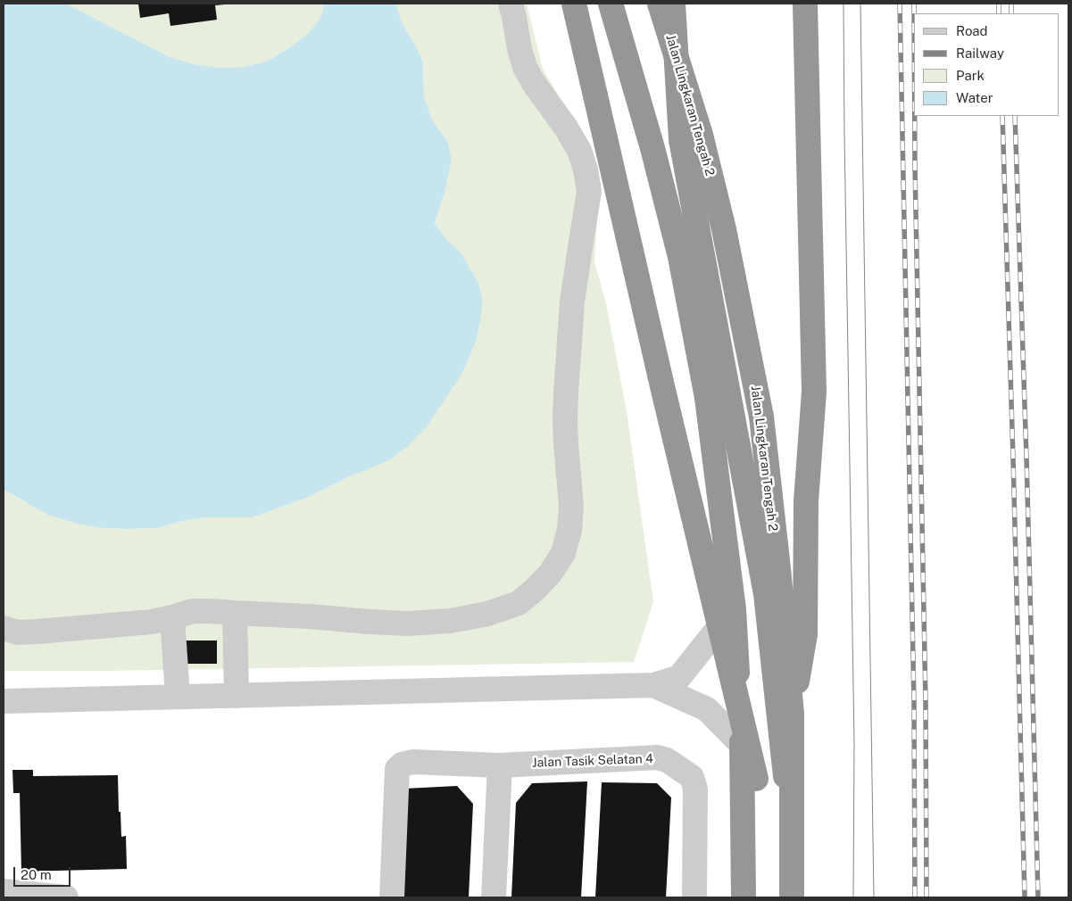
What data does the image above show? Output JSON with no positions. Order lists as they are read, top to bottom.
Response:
{
  "streets": {
    "highway": ["Jalan Lingkaran Tengah 2"],
    "street": ["Jalan Tasik Selatan 4"]
  },
  "legend": [
    "Road",
    "Railway",
    "Park",
    "Water"
  ],
  "scale_bar": "20 m"
}
